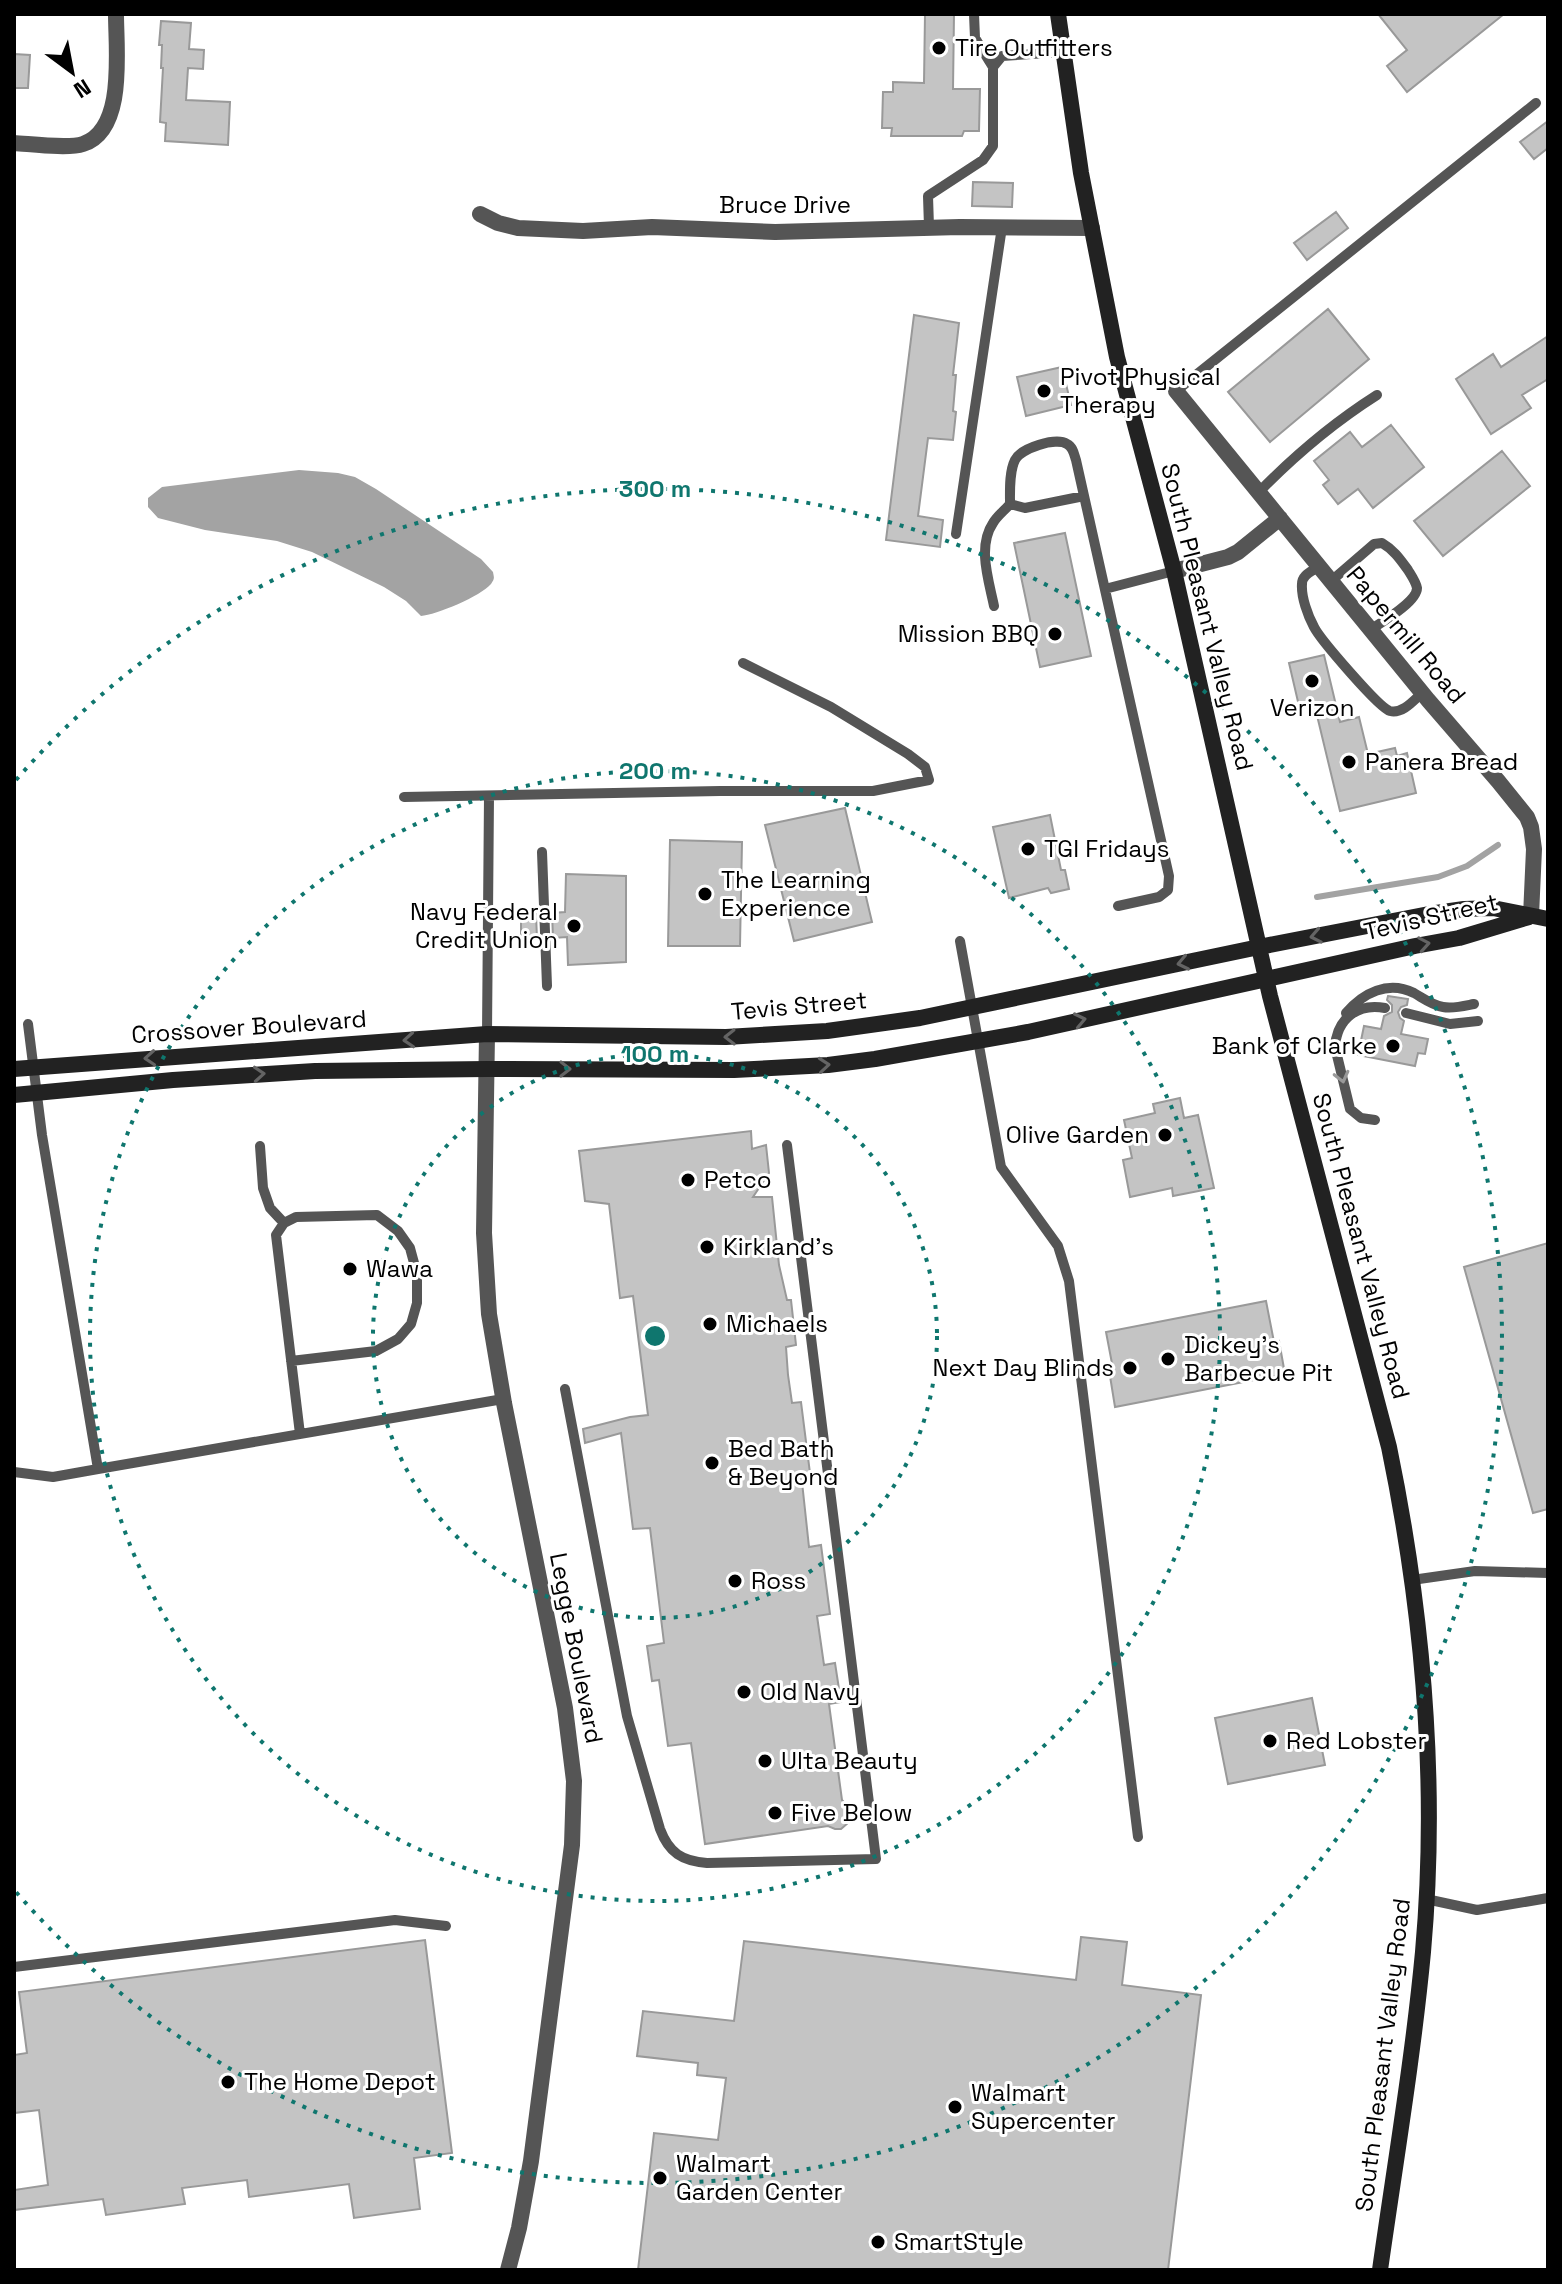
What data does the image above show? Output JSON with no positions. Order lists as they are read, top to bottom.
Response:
{
  "streets": {
    "main road": ["South Pleasant Valley Road", "Tevis Street", "Crossover Boulevard"],
    "street": ["Bruce Drive", "Papermill Road", "Legge Boulevard"]
  },
  "crossings": [
    ["Bruce Drive", "South Pleasant Valley Road"],
    ["South Pleasant Valley Road", "Tevis Street"],
    ["Papermill Road", "Tevis Street"],
    ["Tevis Street", "Crossover Boulevard"],
    ["Tevis Street", "Legge Boulevard"],
    ["Crossover Boulevard", "Legge Boulevard"]
  ],
  "places": [
    "Tire Outfitters",
    "Pivot Physical Therapy",
    "Mission BBQ",
    "Verizon",
    "Panera Bread",
    "TGI Fridays",
    "The Learning Experience",
    "Navy Federal Credit Union",
    "Bank of Clarke",
    "Olive Garden",
    "Petco",
    "Kirkland's",
    "Wawa",
    "Michaels",
    "Dickey's Barbecue Pit",
    "Next Day Blinds",
    "Bed Bath & Beyond",
    "Ross",
    "Old Navy",
    "Red Lobster",
    "Ulta Beauty",
    "Five Below",
    "The Home Depot",
    "Walmart Supercenter",
    "Walmart Garden Center",
    "SmartStyle"
  ],
  "north": "bottom right",
  "rings": ["300 m", "200 m", "100 m"]
}
